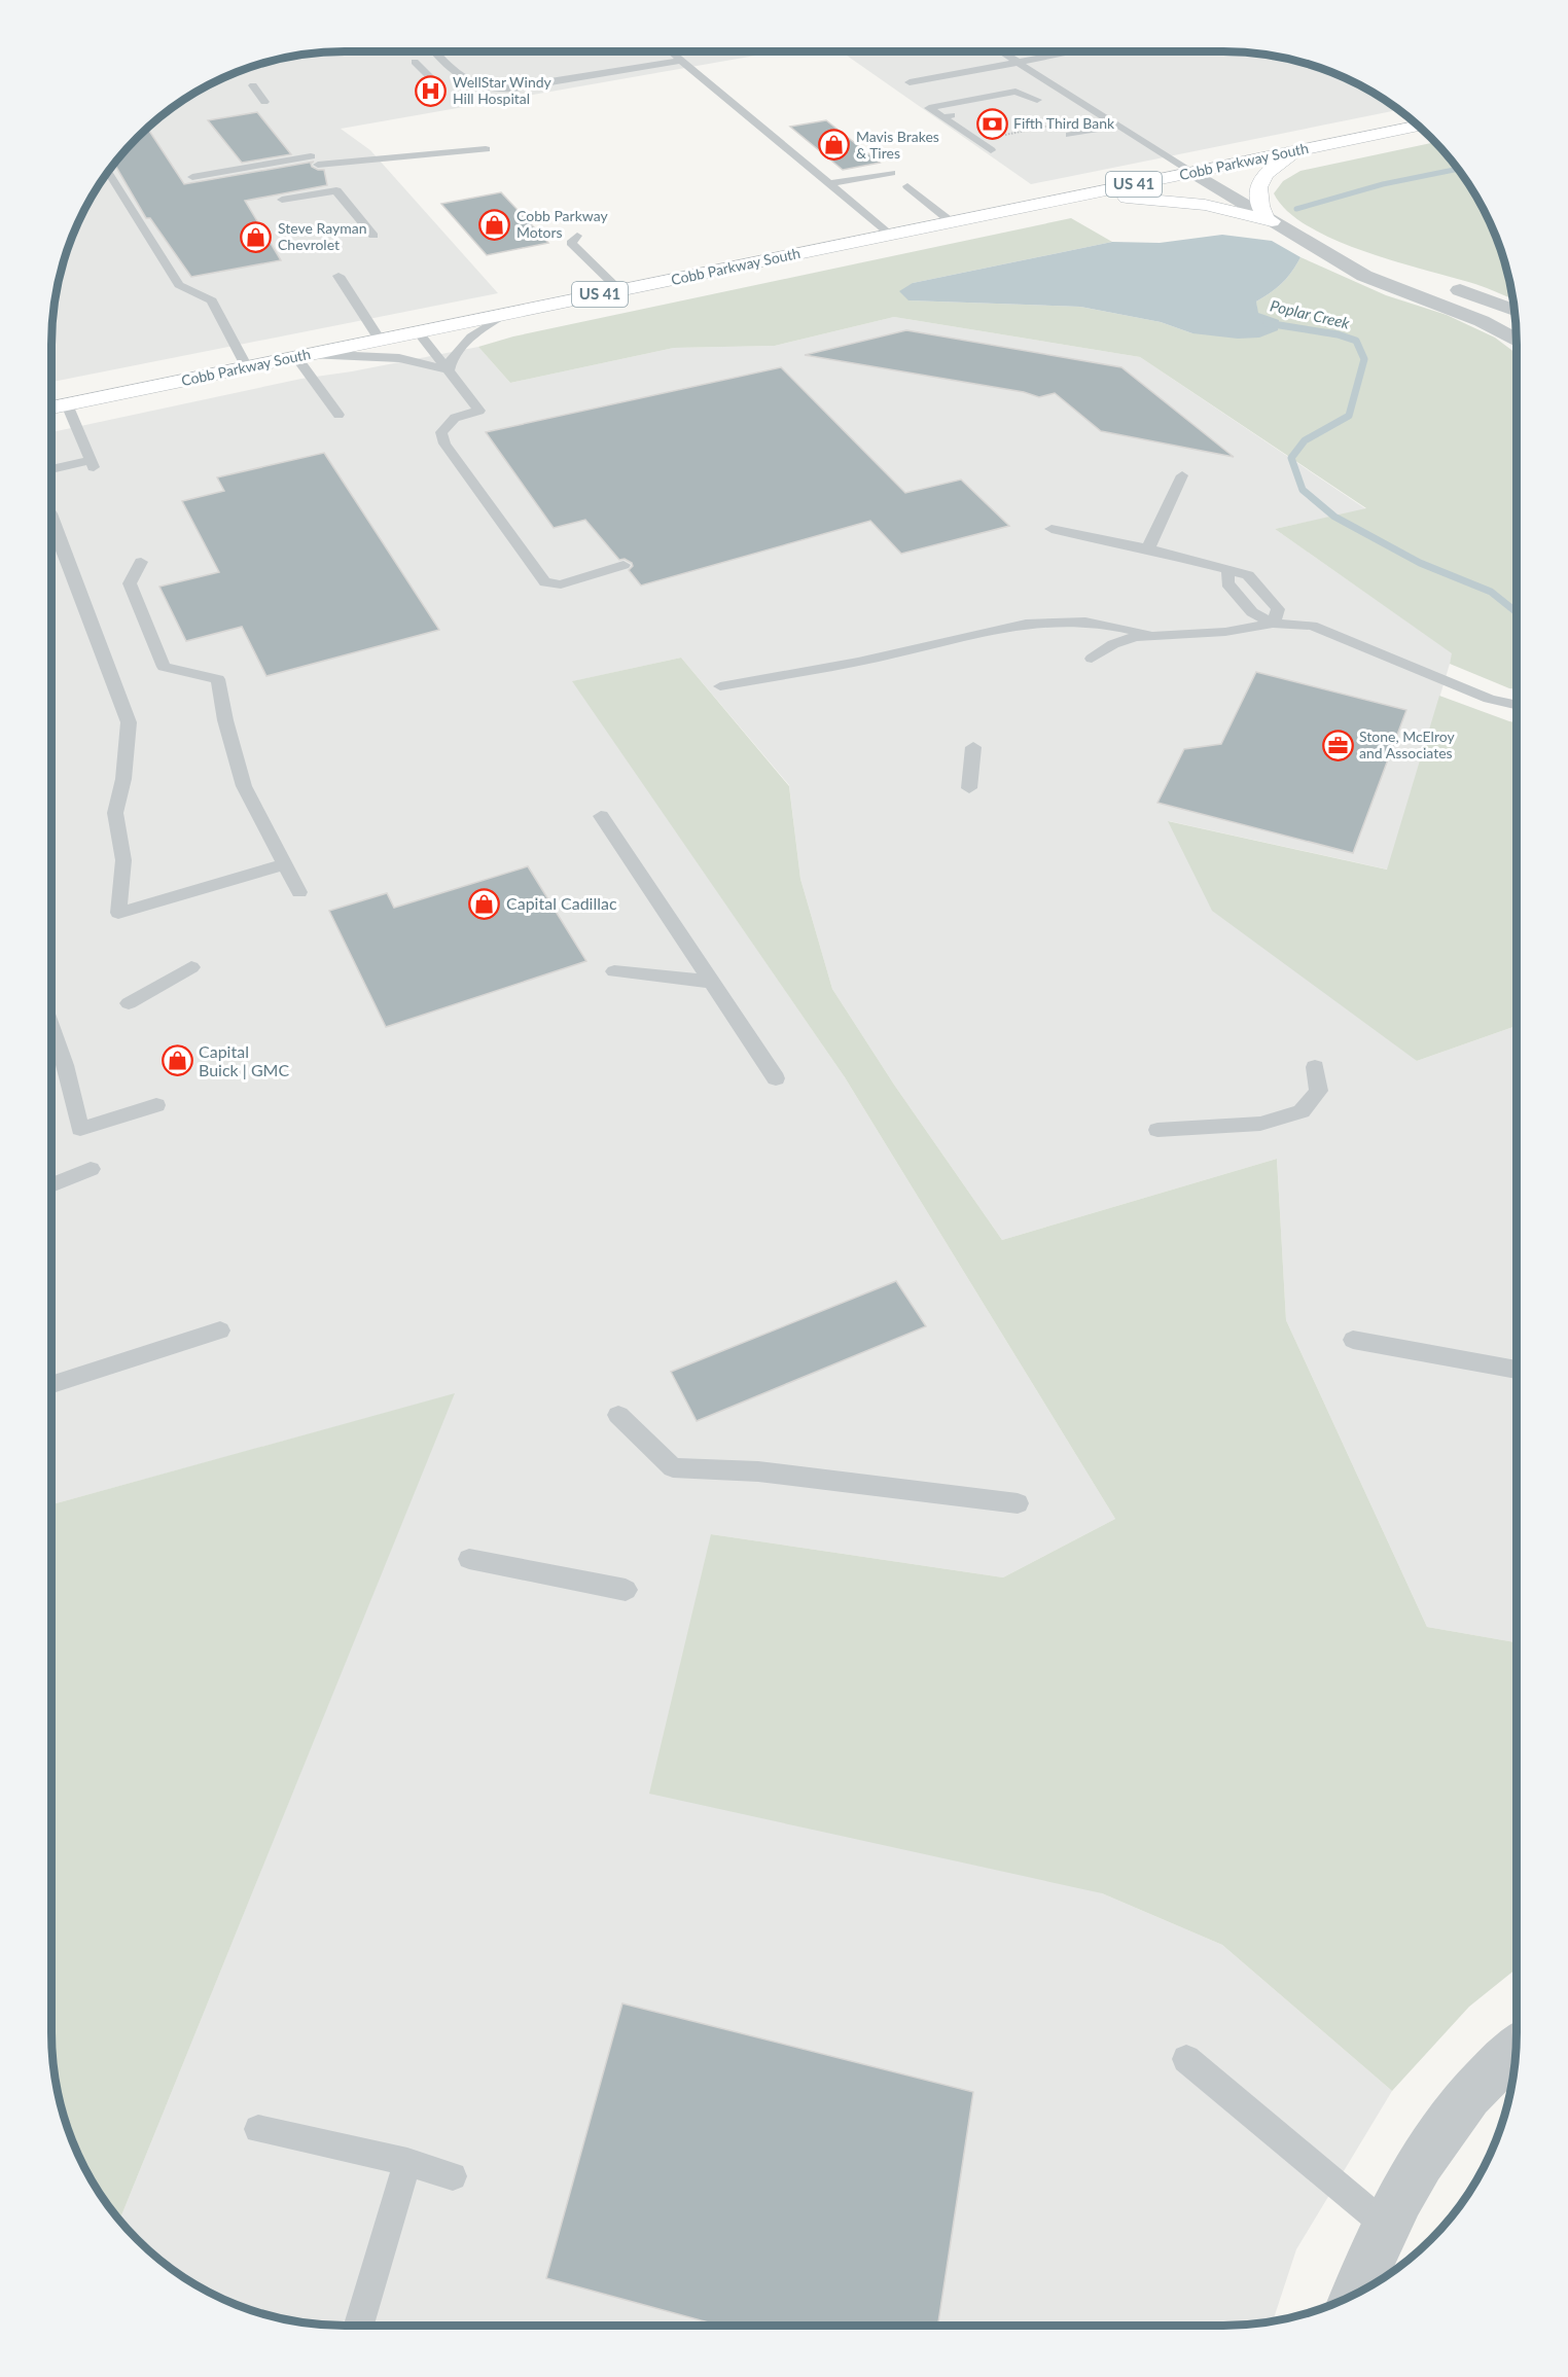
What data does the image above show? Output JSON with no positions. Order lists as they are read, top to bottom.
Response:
{
  "streets": {
    "main road": ["Cobb Parkway South", "US 41"]
  },
  "water": ["Poplar Creek"],
  "places": {
    "hospital": ["WellStar Windy Hill Hospital"],
    "bank": ["Fifth Third Bank"],
    "shop": [
      "Mavis Brakes & Tires",
      "Cobb Parkway Motors",
      "Steve Rayman Chevrolet",
      "Capital Cadillac",
      "Capital Buick | GMC"
    ],
    "office": ["Stone, McElroy and Associates"]
  }
}
